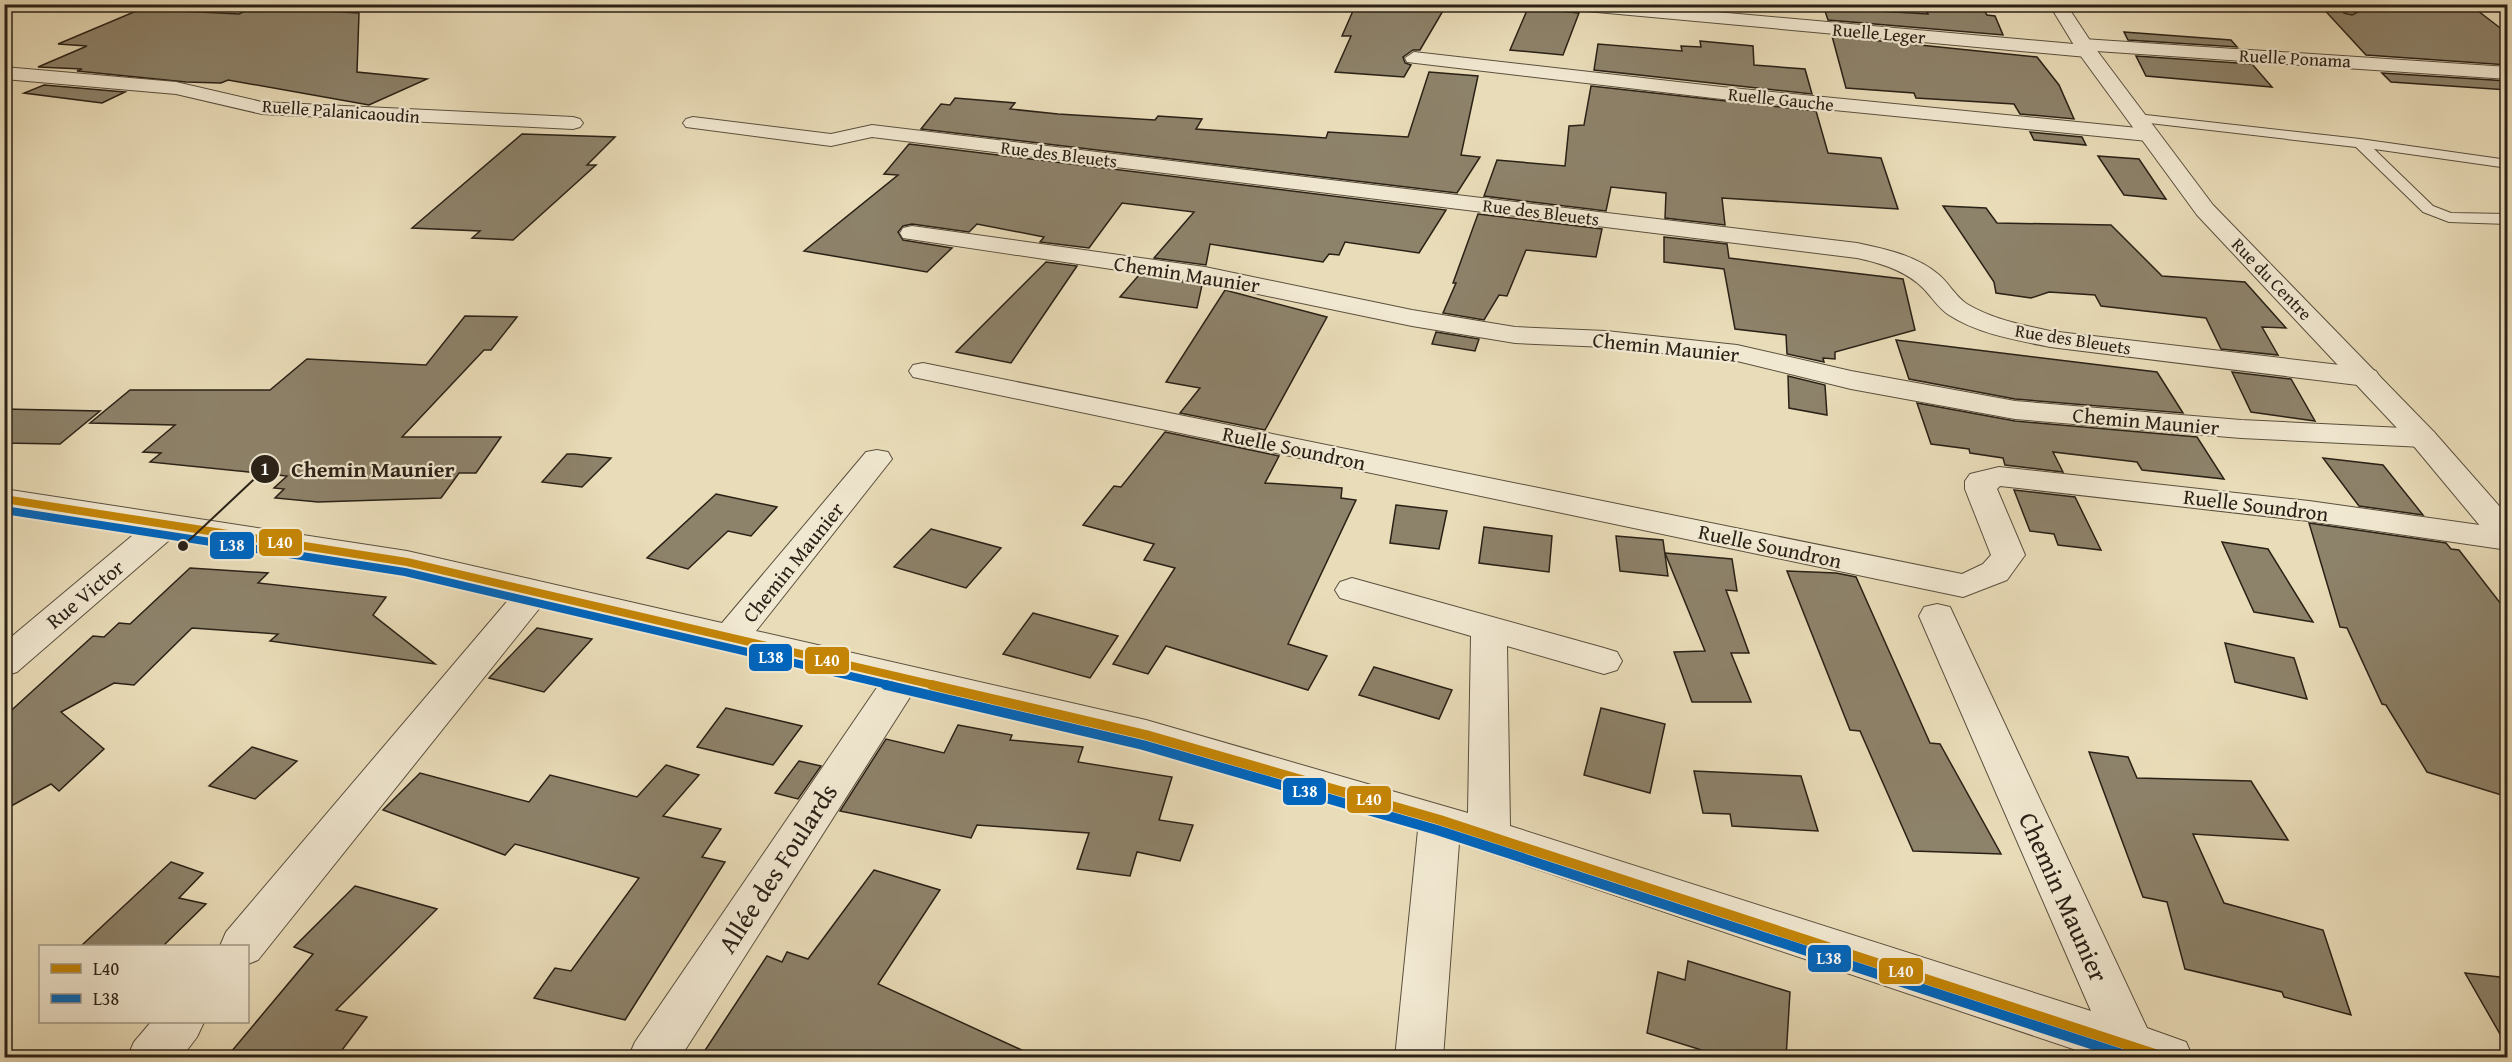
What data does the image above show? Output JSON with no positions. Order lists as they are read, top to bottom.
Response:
{
  "streets": {
    "street": [
      "Ruelle Leger",
      "Ruelle Ponama",
      "Ruelle Gauche",
      "Ruelle Palanicaoudin",
      "Rue des Bleuets",
      "Chemin Maunier",
      "Rue du Centre",
      "Ruelle Soundron",
      "Rue Victor",
      "Allée des Foulards"
    ]
  },
  "crossings": [
    ["Ruelle Leger", "Ruelle Ponama"],
    ["Ruelle Leger", "Rue du Centre"],
    ["Ruelle Ponama", "Rue du Centre"],
    ["Ruelle Gauche", "Rue du Centre"],
    ["Rue des Bleuets", "Rue du Centre"],
    ["Chemin Maunier", "Rue du Centre"],
    ["Chemin Maunier", "Rue Victor"],
    ["Chemin Maunier", "Allée des Foulards"],
    ["Rue du Centre", "Ruelle Soundron"]
  ],
  "places": ["Chemin Maunier"],
  "lines": ["transit line L40", "transit line L38"],
  "legend": ["L40", "L38"]
}
